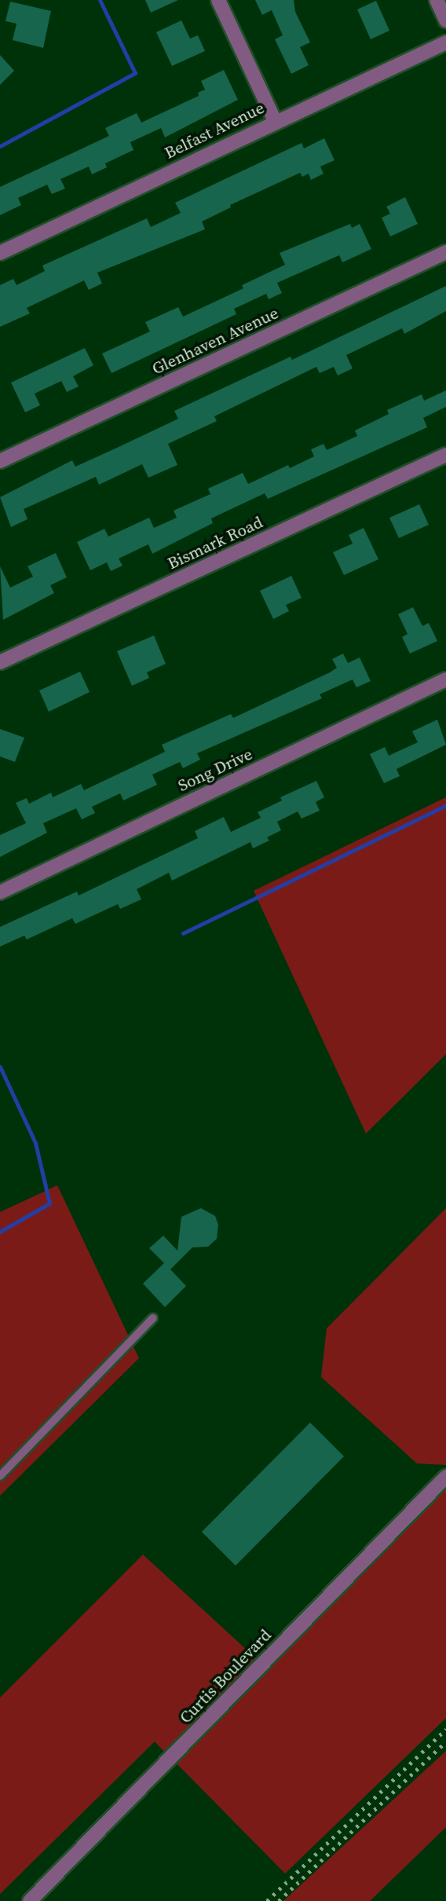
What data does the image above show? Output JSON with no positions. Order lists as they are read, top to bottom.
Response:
{
  "streets": {
    "street": [
      "Belfast Avenue",
      "Glenhaven Avenue",
      "Bismark Road",
      "Song Drive",
      "Curtis Boulevard"
    ]
  }
}
